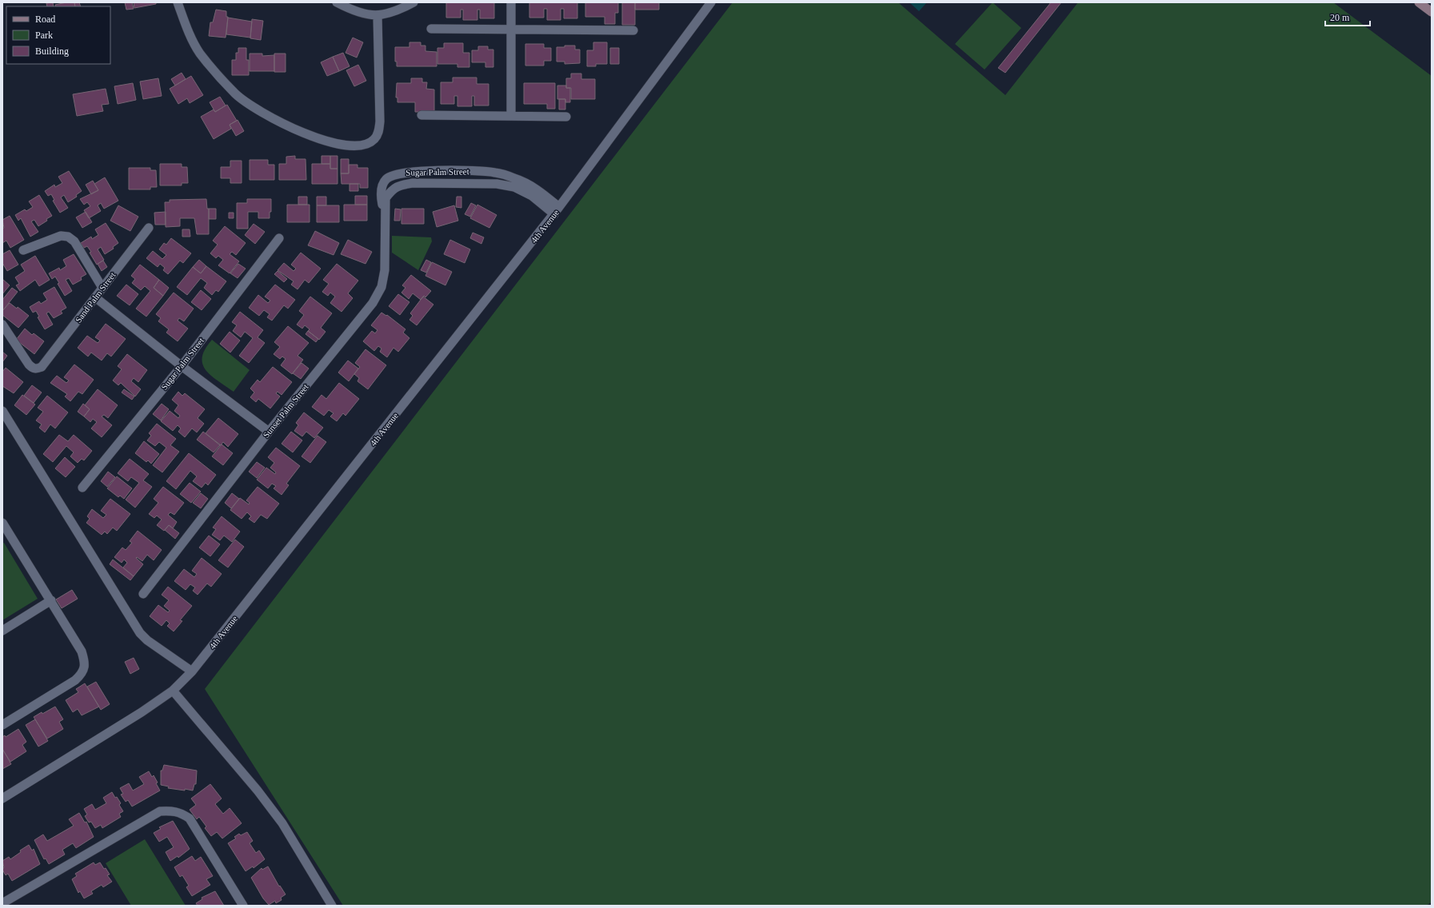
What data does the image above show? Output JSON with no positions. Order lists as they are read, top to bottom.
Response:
{
  "streets": {
    "street": [
      "Sugar Palm Street",
      "4th Avenue",
      "Sand Palm Street",
      "Sunset Palm Street"
    ]
  },
  "crossings": [
    ["Sugar Palm Street", "4th Avenue"],
    ["Sugar Palm Street", "Sunset Palm Street"]
  ],
  "legend": ["Road", "Park", "Building"],
  "scale_bar": "20 m"
}
